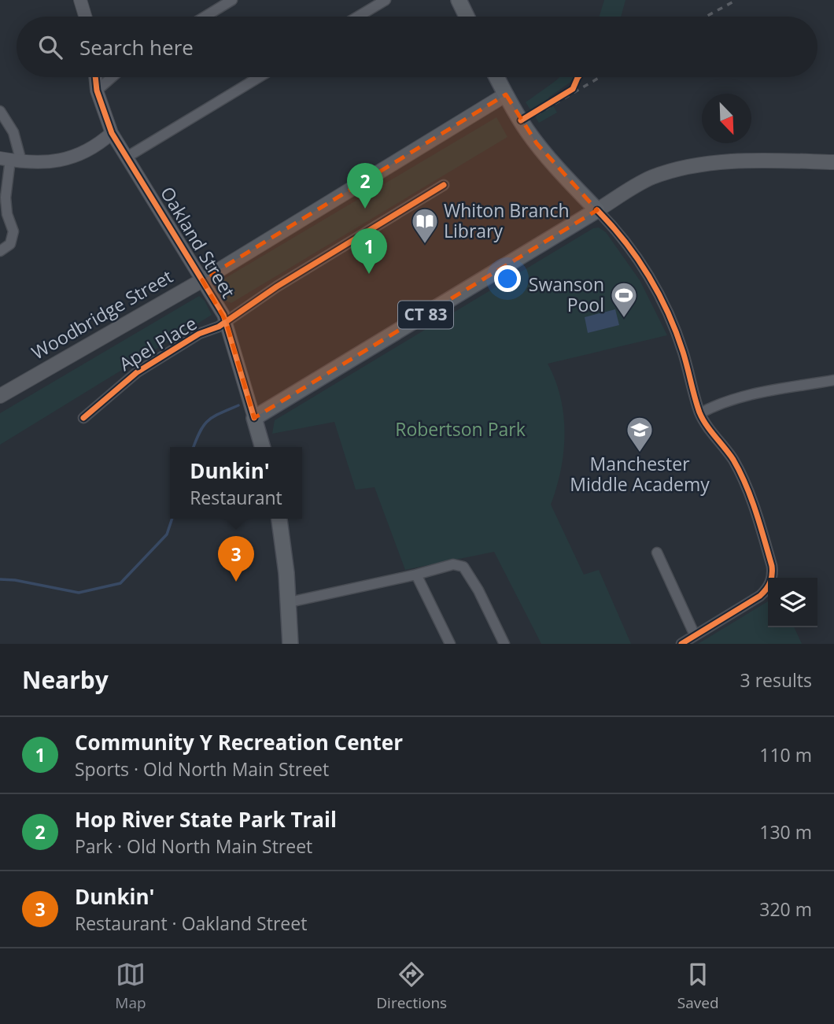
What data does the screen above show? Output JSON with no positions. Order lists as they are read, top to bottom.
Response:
{
  "streets": {
    "main road": ["Oakland Street", "Woodbridge Street", "CT 83"],
    "street": ["Apel Place"]
  },
  "crossings": [
    ["Oakland Street", "Woodbridge Street"],
    ["Oakland Street", "CT 83"],
    ["Oakland Street", "Apel Place"]
  ],
  "parks": ["Robertson Park"],
  "places": {
    "library": ["Whiton Branch Library"],
    "sports": ["Swanson Pool"],
    "school or university": ["Manchester Middle Academy"]
  },
  "north": "bottom right",
  "page": {
    "search": "Search here",
    "pins": ["2", "1", "3"],
    "popup": ["Dunkin'", "Restaurant"],
    "heading": ["Nearby", "3 results"],
    "list": [
      {
        "mark": "1",
        "name": "Community Y Recreation Center",
        "note": "Sports · Old North Main Street",
        "value": "110 m"
      },
      {
        "mark": "2",
        "name": "Hop River State Park Trail",
        "note": "Park · Old North Main Street",
        "value": "130 m"
      },
      {
        "mark": "3",
        "name": "Dunkin'",
        "note": "Restaurant · Oakland Street",
        "value": "320 m"
      }
    ],
    "nav": ["Map", "Directions", "Saved"]
  }
}
